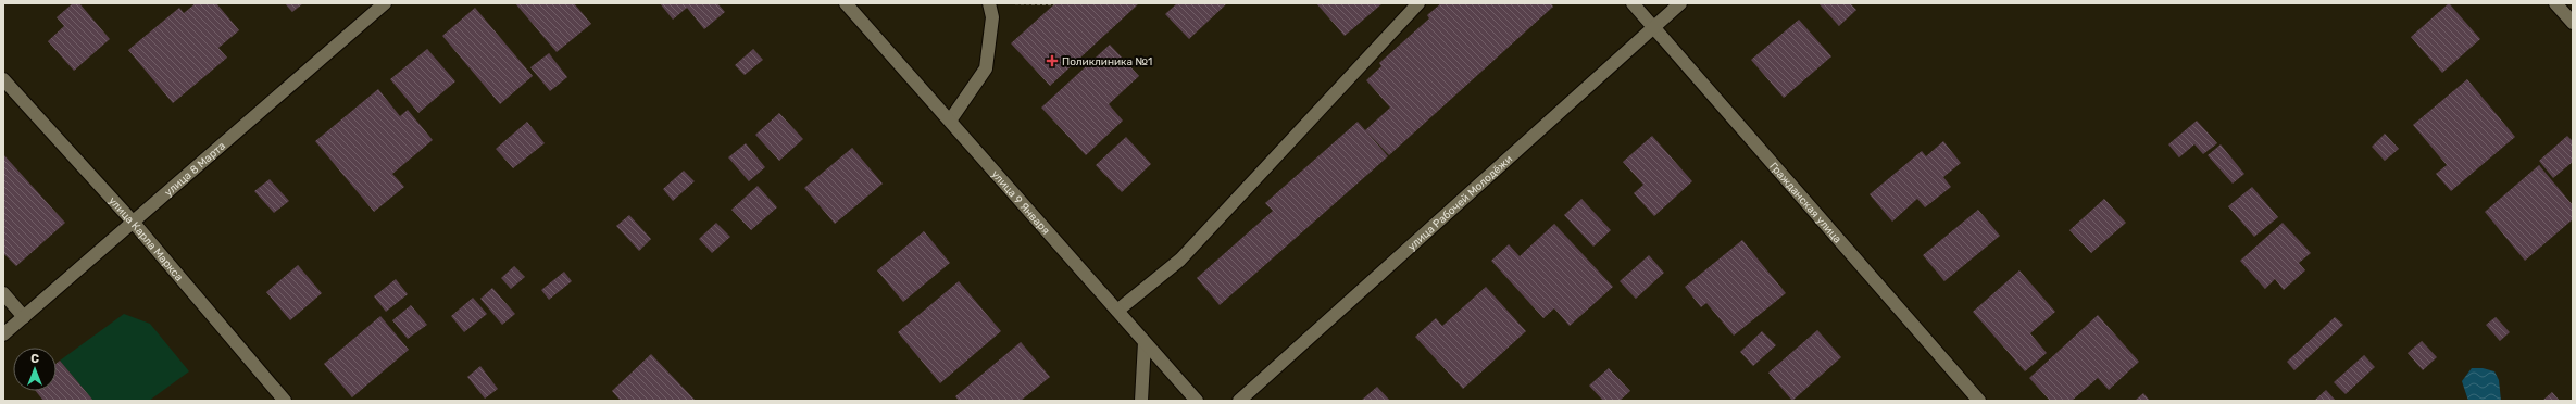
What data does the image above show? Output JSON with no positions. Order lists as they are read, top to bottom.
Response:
{
  "streets": {
    "street": [
      "улица 8 Марта",
      "улица 9 Января",
      "улица Рабочей Молодёжи",
      "Гражданская улица",
      "улица Карла Маркса"
    ]
  },
  "crossings": [
    ["улица 8 Марта", "улица Карла Маркса"],
    ["улица Рабочей Молодёжи", "Гражданская улица"]
  ],
  "places": {
    "health": ["Поликлиника №1"]
  },
  "north": "top"
}
